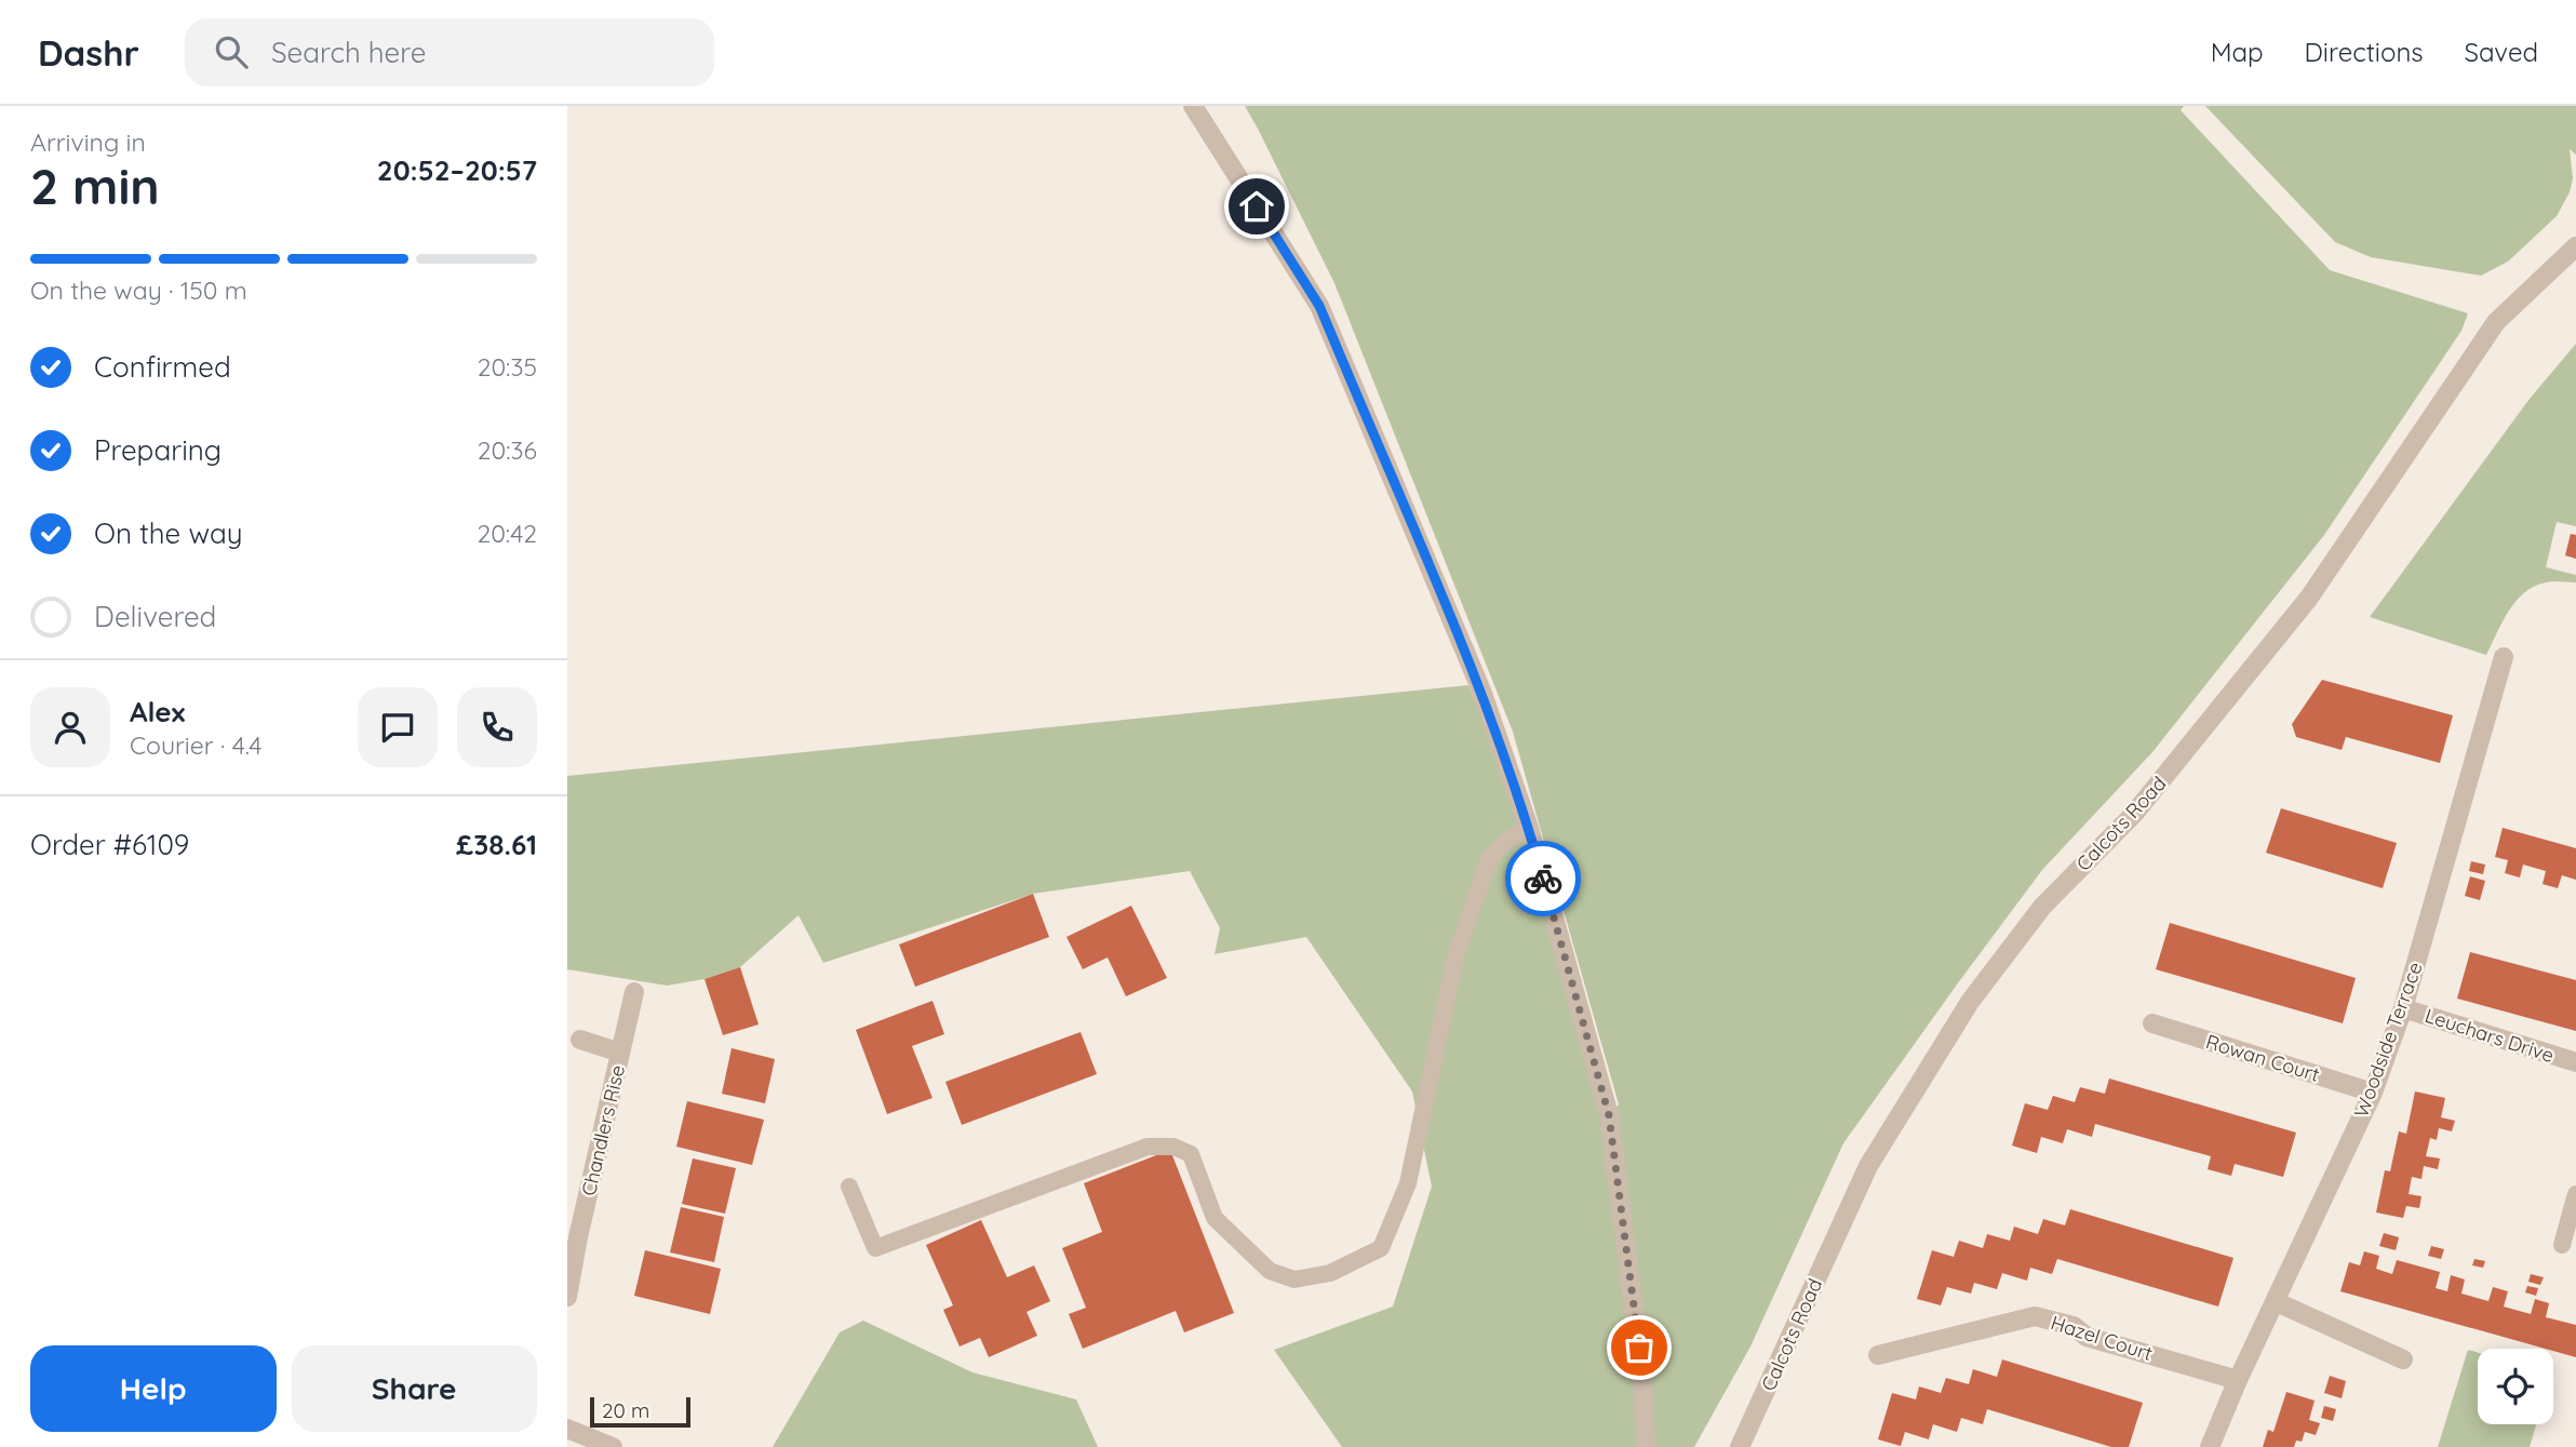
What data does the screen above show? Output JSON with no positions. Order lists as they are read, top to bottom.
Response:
{
  "streets": {
    "street": [
      "Calcots Road",
      "Leuchars Drive",
      "Woodside Terrace",
      "Rowan Court",
      "Chandlers Rise",
      "Hazel Court"
    ]
  },
  "crossings": [
    ["Leuchars Drive", "Woodside Terrace"],
    ["Woodside Terrace", "Rowan Court"],
    ["Woodside Terrace", "Hazel Court"]
  ],
  "scale_bar": "20 m",
  "page": {
    "header": "Dashr",
    "search": "Search here",
    "nav": ["Map", "Directions", "Saved"],
    "heading": ["2 min", "Arriving in", "20:52–20:57"],
    "panel": [
      "Alex",
      "Courier · 4.4",
      "Order #6109",
      "£38.61"
    ],
    "bar": "On the way · 150 m",
    "list": [
      ["Confirmed", "20:35"],
      ["Preparing", "20:36"],
      ["On the way", "20:42"],
      "Delivered"
    ],
    "buttons": ["Help", "Share"],
    "scale": "20 m"
  }
}
